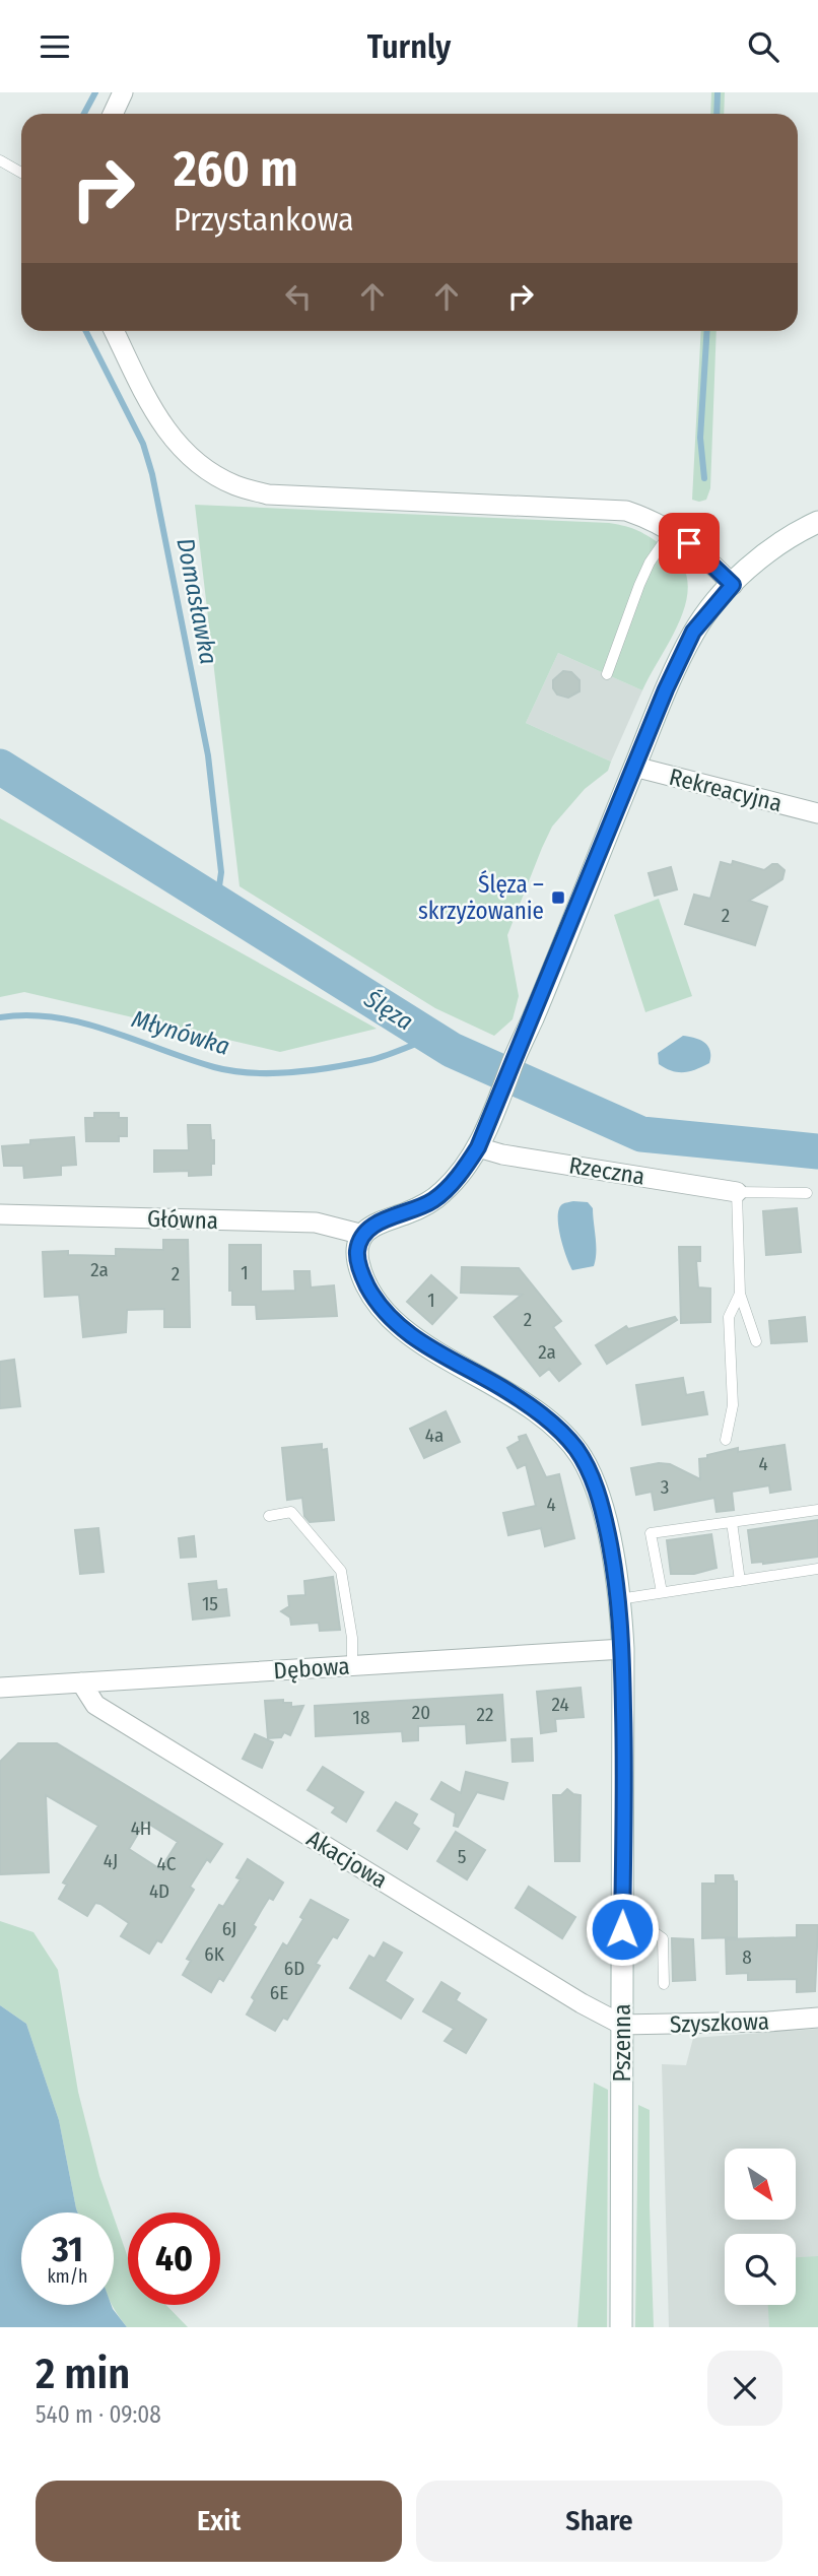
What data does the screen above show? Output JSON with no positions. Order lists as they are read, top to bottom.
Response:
{
  "streets": {
    "street": [
      "Rekreacyjna",
      "Rzeczna",
      "Główna",
      "Dębowa",
      "Akacjowa",
      "Szyszkowa",
      "Pszenna"
    ]
  },
  "crossings": [
    ["Główna", "Pszenna"],
    ["Dębowa", "Akacjowa"],
    ["Dębowa", "Pszenna"],
    ["Akacjowa", "Szyszkowa"],
    ["Akacjowa", "Pszenna"],
    ["Szyszkowa", "Pszenna"]
  ],
  "water": ["Domasławka", "Ślęza", "Młynówka"],
  "places": {
    "transit": ["Ślęza – skrzyżowanie"]
  },
  "house_numbers": [
    "2",
    "2a",
    "1",
    "2",
    "1",
    "2",
    "2a",
    "4a",
    "4",
    "3",
    "4",
    "15",
    "24",
    "20",
    "22",
    "18",
    "4H",
    "5",
    "4J",
    "4C",
    "4D",
    "6J",
    "6K",
    "8",
    "6D",
    "6E"
  ],
  "north": "bottom right",
  "page": {
    "header": "Turnly",
    "turn": ["260 m", "Przystankowa"],
    "speed": "31 km/h",
    "limit": "40",
    "heading": ["2 min", "540 m · 09:08"],
    "buttons": ["Exit", "Share"]
  }
}
